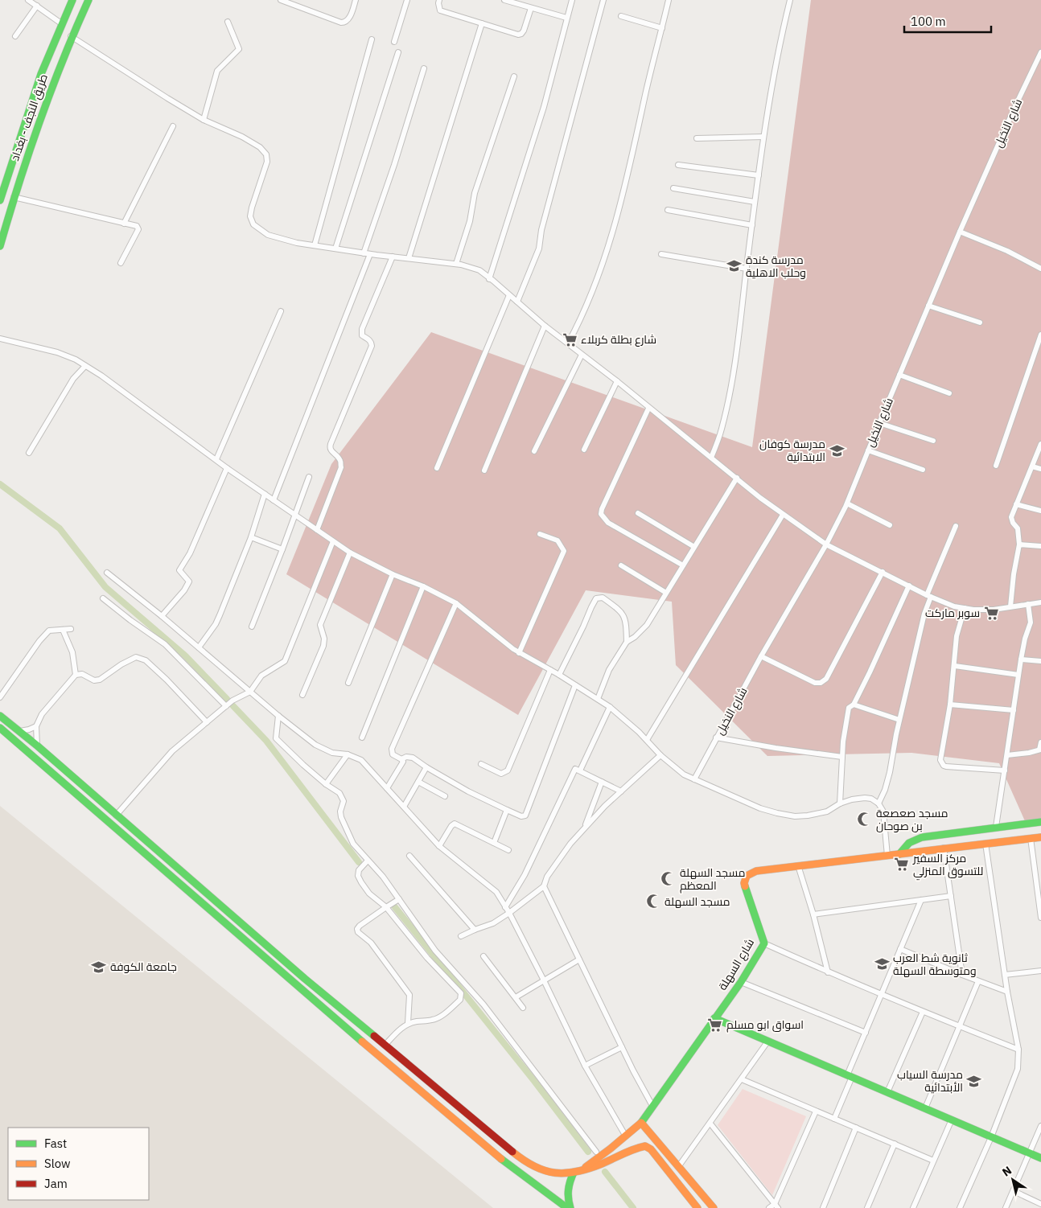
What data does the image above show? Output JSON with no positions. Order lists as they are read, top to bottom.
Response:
{
  "streets": {
    "main road": ["طريق النجف - بغداد", "شارع السهلة"],
    "street": ["شارع النخيل"]
  },
  "places": {
    "school or university": [
      "مدرسة كندة وحلب الاهلية",
      "مدرسة كوفان الابتدائية",
      "ثانوية شط العرب ومتوسطة السهلة",
      "جامعة الكوفة",
      "مدرسة السياب الأبتدائية"
    ],
    "supermarket": [
      "شارع بطلة كربلاء",
      "سوبر ماركت",
      "مركز السفير للتسوق المنزلي",
      "اسواق ابو مسلم"
    ],
    "mosque": ["مسجد صعصعة بن صوحان", "مسجد السهلة المعظم", "مسجد السهلة"]
  },
  "legend": ["Fast", "Slow", "Jam"],
  "scale_bar": "100 m",
  "north": "top left"
}
